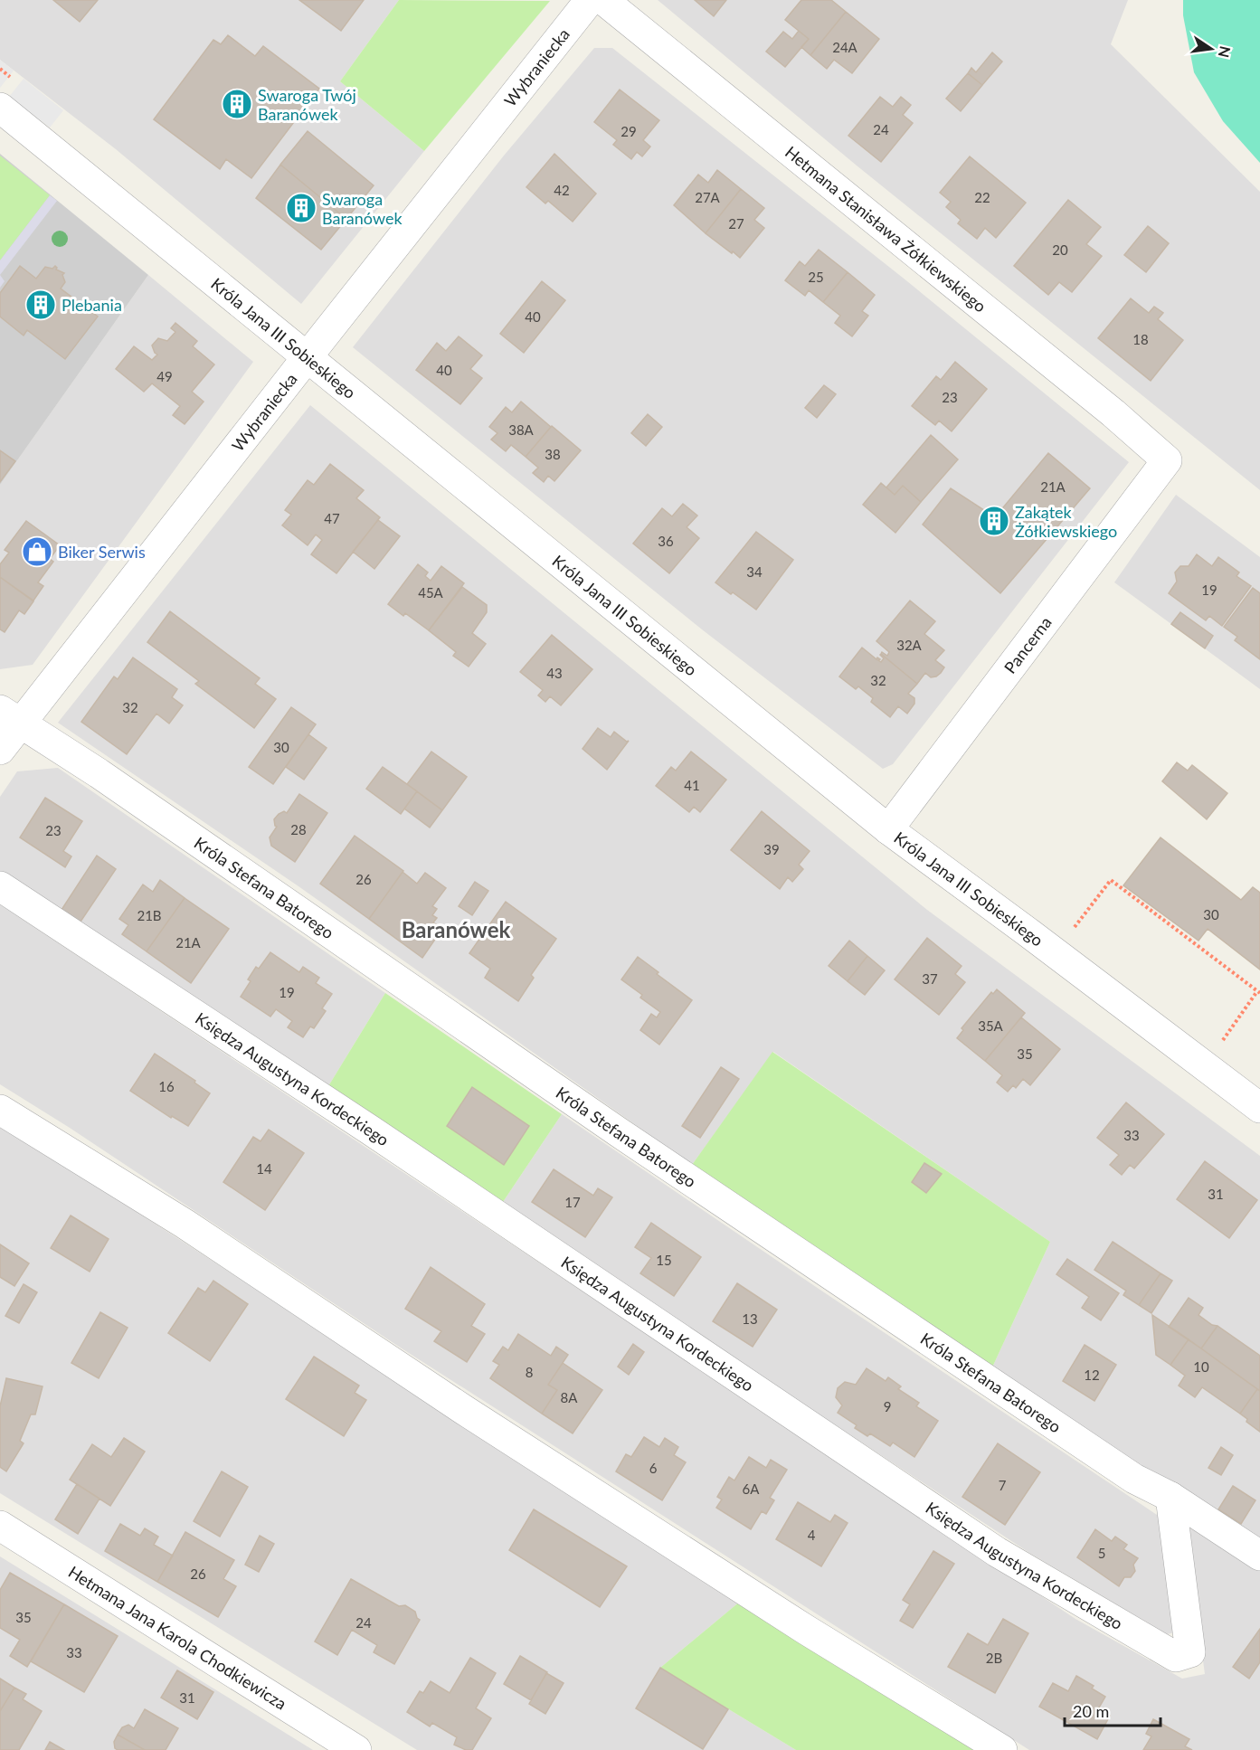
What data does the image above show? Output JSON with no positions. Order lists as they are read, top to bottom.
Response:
{
  "streets": {
    "street": [
      "Wybraniecka",
      "Hetmana Stanisława Żółkiewskiego",
      "Króla Jana III Sobieskiego",
      "Pancerna",
      "Króla Stefana Batorego",
      "Księdza Augustyna Kordeckiego",
      "Hetmana Jana Karola Chodkiewicza"
    ]
  },
  "crossings": [
    ["Wybraniecka", "Króla Jana III Sobieskiego"],
    ["Wybraniecka", "Króla Stefana Batorego"],
    ["Hetmana Stanisława Żółkiewskiego", "Pancerna"],
    ["Króla Jana III Sobieskiego", "Pancerna"],
    ["Króla Stefana Batorego", "Księdza Augustyna Kordeckiego"]
  ],
  "districts": ["Baranówek"],
  "places": {
    "building": [
      "Swaroga Twój Baranówek",
      "Swaroga Baranówek",
      "Plebania",
      "Zakątek Żółkiewskiego"
    ],
    "shop": ["Biker Serwis"]
  },
  "house_numbers": [
    "24A",
    "24",
    "29",
    "42",
    "27A",
    "22",
    "27",
    "20",
    "25",
    "40",
    "18",
    "40",
    "49",
    "23",
    "38A",
    "38",
    "21A",
    "47",
    "36",
    "34",
    "19",
    "45A",
    "32A",
    "43",
    "32",
    "32",
    "30",
    "41",
    "28",
    "23",
    "39",
    "26",
    "30",
    "21B",
    "21A",
    "37",
    "19",
    "35A",
    "35",
    "16",
    "33",
    "14",
    "31",
    "17",
    "15",
    "13",
    "10",
    "8",
    "12",
    "8A",
    "9",
    "6",
    "7",
    "6A",
    "4",
    "5",
    "26",
    "35",
    "24",
    "33",
    "2B",
    "31"
  ],
  "scale_bar": "20 m",
  "north": "right"
}
